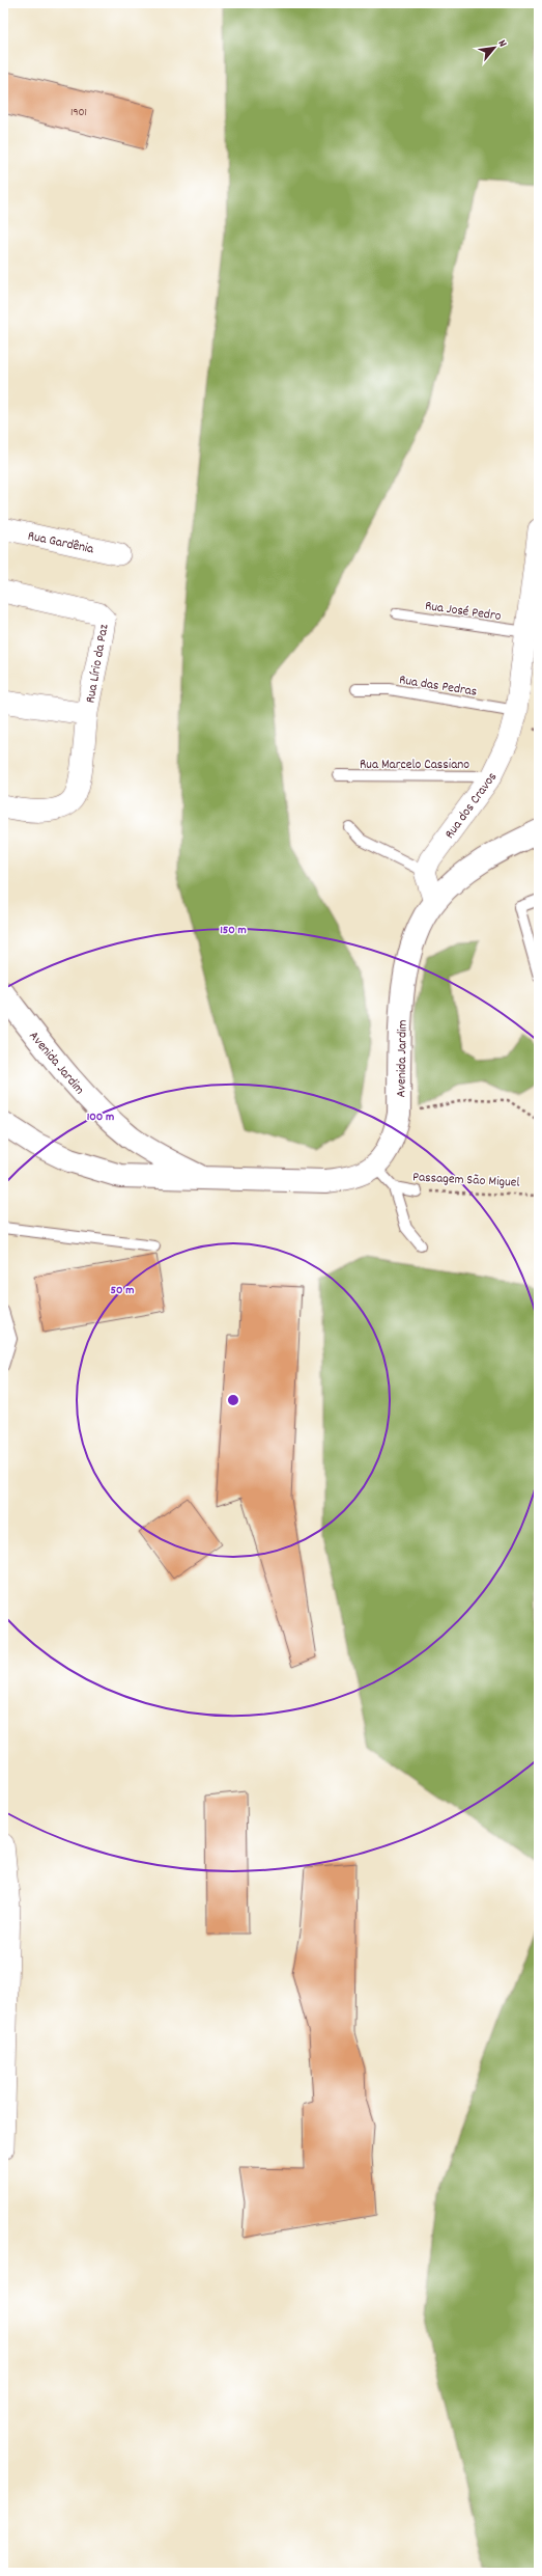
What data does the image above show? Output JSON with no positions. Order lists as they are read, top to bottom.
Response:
{
  "streets": {
    "street": [
      "Rua Gardênia",
      "Rua Lírio da Paz",
      "Rua dos Cravos",
      "Avenida Jardim"
    ],
    "lane": [
      "Rua José Pedro",
      "Rua das Pedras",
      "Rua Marcelo Cassiano",
      "Passagem São Miguel"
    ]
  },
  "crossings": [
    ["Rua José Pedro", "Rua dos Cravos"],
    ["Rua das Pedras", "Rua dos Cravos"],
    ["Rua Marcelo Cassiano", "Rua dos Cravos"]
  ],
  "house_numbers": ["1901"],
  "north": "top right",
  "rings": ["150 m", "100 m", "50 m"]
}
